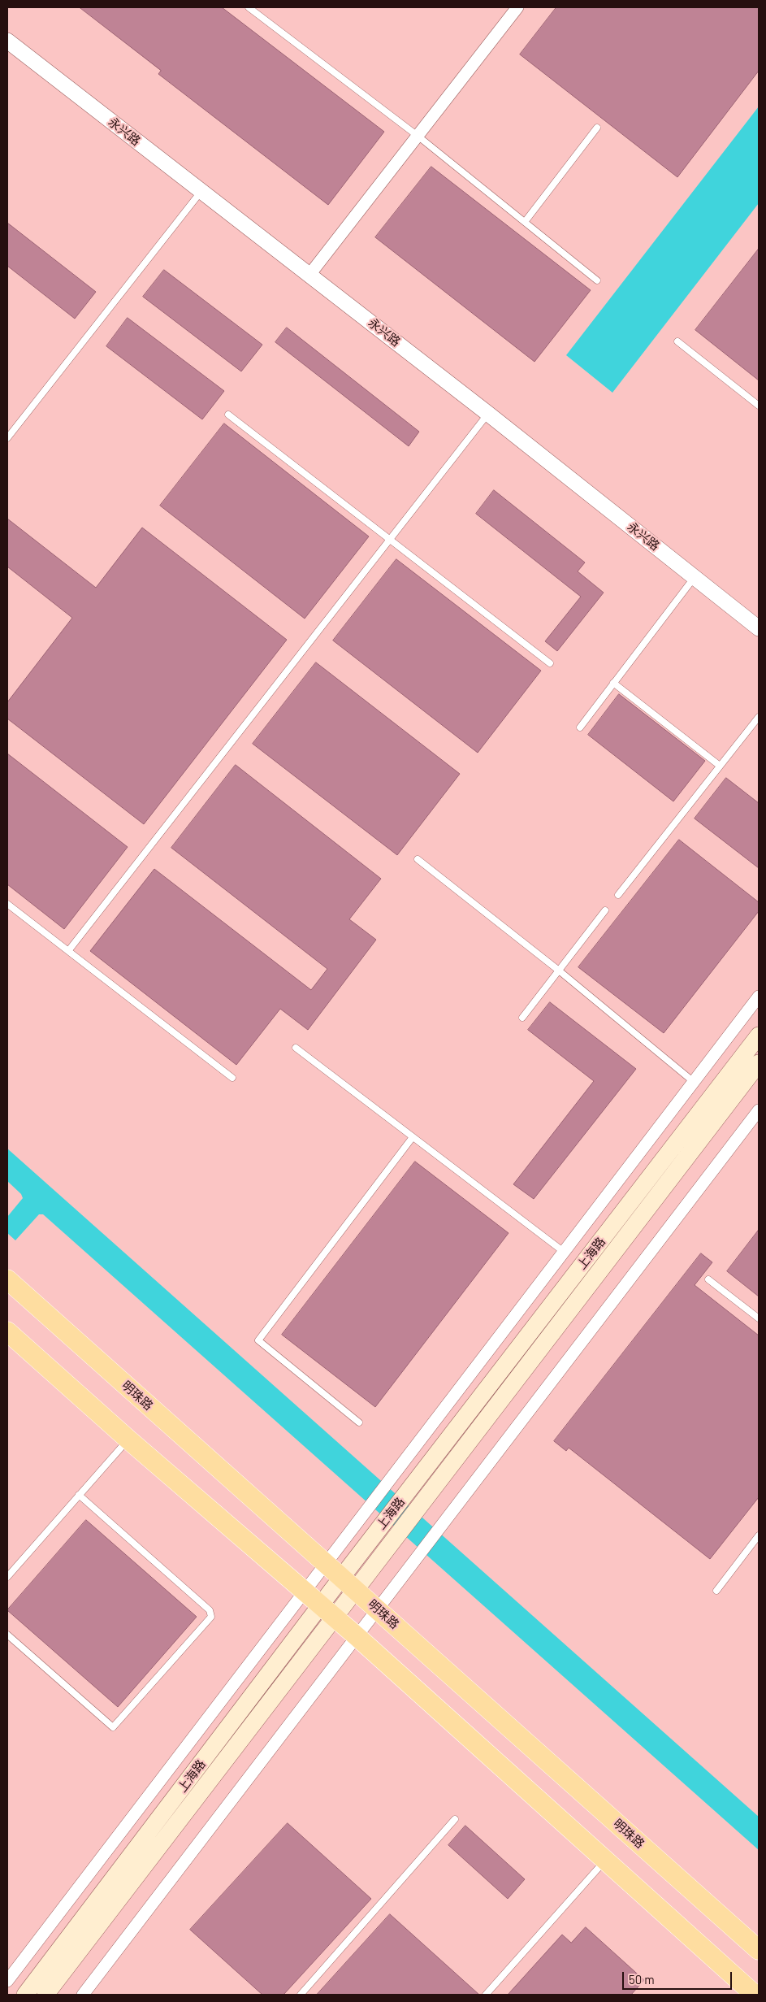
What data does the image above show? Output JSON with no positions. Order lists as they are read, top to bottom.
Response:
{
  "streets": {
    "main road": ["上海路", "明珠路"],
    "street": ["永兴路"]
  },
  "crossings": [
    ["上海路", "明珠路"]
  ],
  "scale_bar": "50 m"
}
